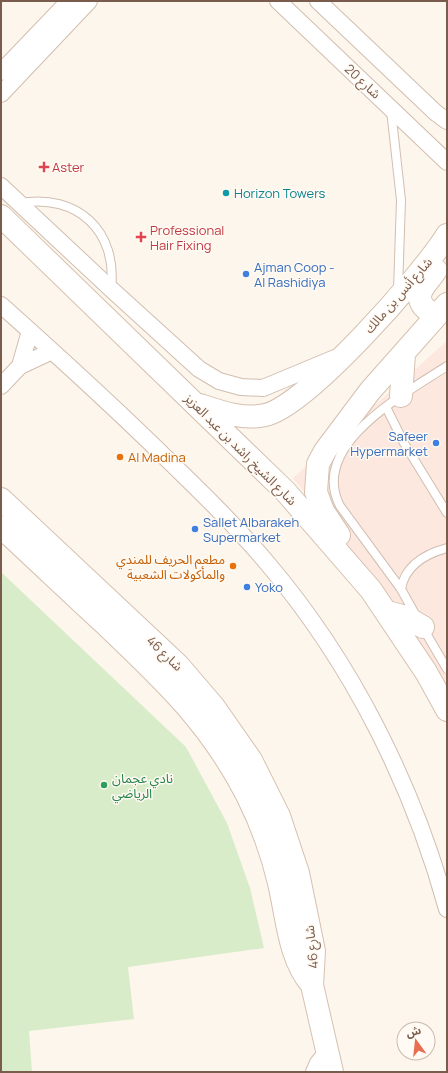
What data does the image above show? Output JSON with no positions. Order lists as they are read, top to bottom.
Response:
{
  "streets": {
    "main road": ["شارع أنس بن مالك", "شارع الشيخ راشد بن عبد العزيز", "شارع 46"],
    "street": ["شارع 20"]
  },
  "crossings": [
    ["شارع أنس بن مالك", "شارع الشيخ راشد بن عبد العزيز"]
  ],
  "places": {
    "health": ["Aster", "Professional Hair Fixing"],
    "other": [
      "Horizon Towers",
      "Ajman Coop - Al Rashidiya",
      "Safeer Hypermarket",
      "Al Madina",
      "Sallet Albarakeh Supermarket",
      "مطعم الحريف للمندي والمأكولات الشعبية",
      "Yoko",
      "نادي عجمان الرياضي"
    ]
  },
  "north": "top"
}
